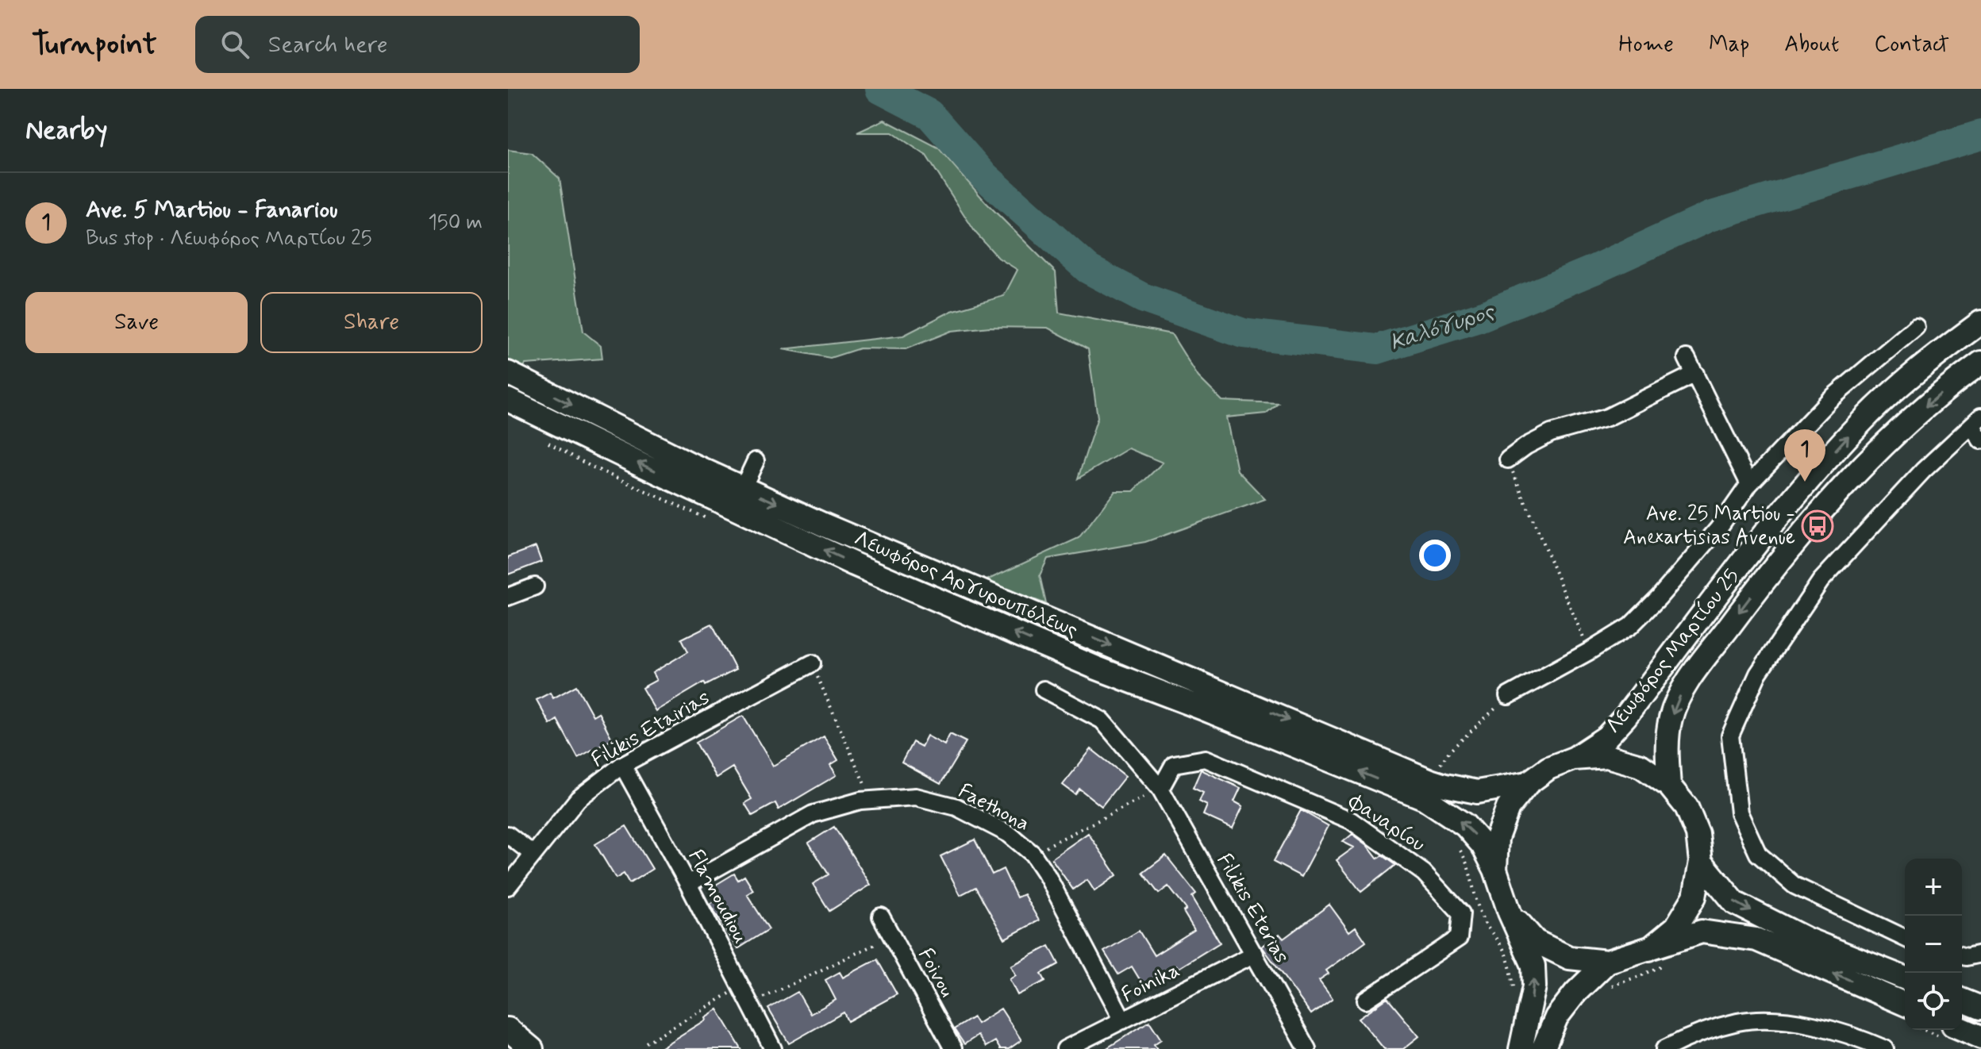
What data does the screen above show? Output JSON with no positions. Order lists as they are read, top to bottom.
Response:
{
  "streets": {
    "main road": ["Λεωφόρος Αργυρουπόλεως", "Λεωφόρος Μαρτίου 25"],
    "street": [
      "Filikis Etairias",
      "Faethona",
      "Φαναρίου",
      "Flamoudiou",
      "Filikis Eterias",
      "Foivou",
      "Foinika"
    ]
  },
  "crossings": [
    ["Filikis Etairias", "Flamoudiou"],
    ["Faethona", "Flamoudiou"],
    ["Faethona", "Foinika"],
    ["Φαναρίου", "Filikis Eterias"],
    ["Filikis Eterias", "Foinika"]
  ],
  "water": ["Καλόγυρος"],
  "places": {
    "bus stop": ["Ave. 25 Martiou - Anexartisias Avenue"]
  },
  "page": {
    "header": "Turnpoint",
    "search": "Search here",
    "nav": [
      "Home",
      "Map",
      "About",
      "Contact"
    ],
    "heading": "Nearby",
    "list": [
      {
        "mark": "1",
        "name": "Ave. 5 Martiou - Fanariou",
        "note": "Bus stop · Λεωφόρος Μαρτίου 25",
        "value": "150 m"
      }
    ],
    "buttons": ["Save", "Share"],
    "pins": "1",
    "map_buttons": ["+", "−"]
  }
}
